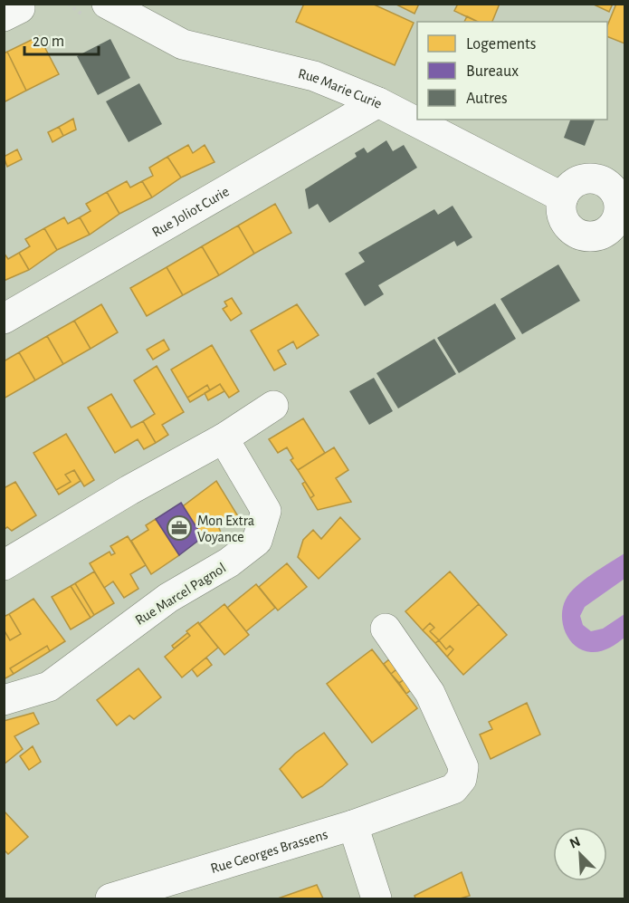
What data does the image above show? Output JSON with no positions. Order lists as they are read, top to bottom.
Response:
{
  "streets": {
    "street": [
      "Rue Marie Curie",
      "Rue Joliot Curie",
      "Rue Marcel Pagnol",
      "Rue Georges Brassens"
    ]
  },
  "crossings": [
    ["Rue Marie Curie", "Rue Joliot Curie"]
  ],
  "places": {
    "office": ["Mon Extra Voyance"]
  },
  "legend": ["Logements", "Bureaux", "Autres"],
  "scale_bar": "20 m",
  "north": "top left"
}
